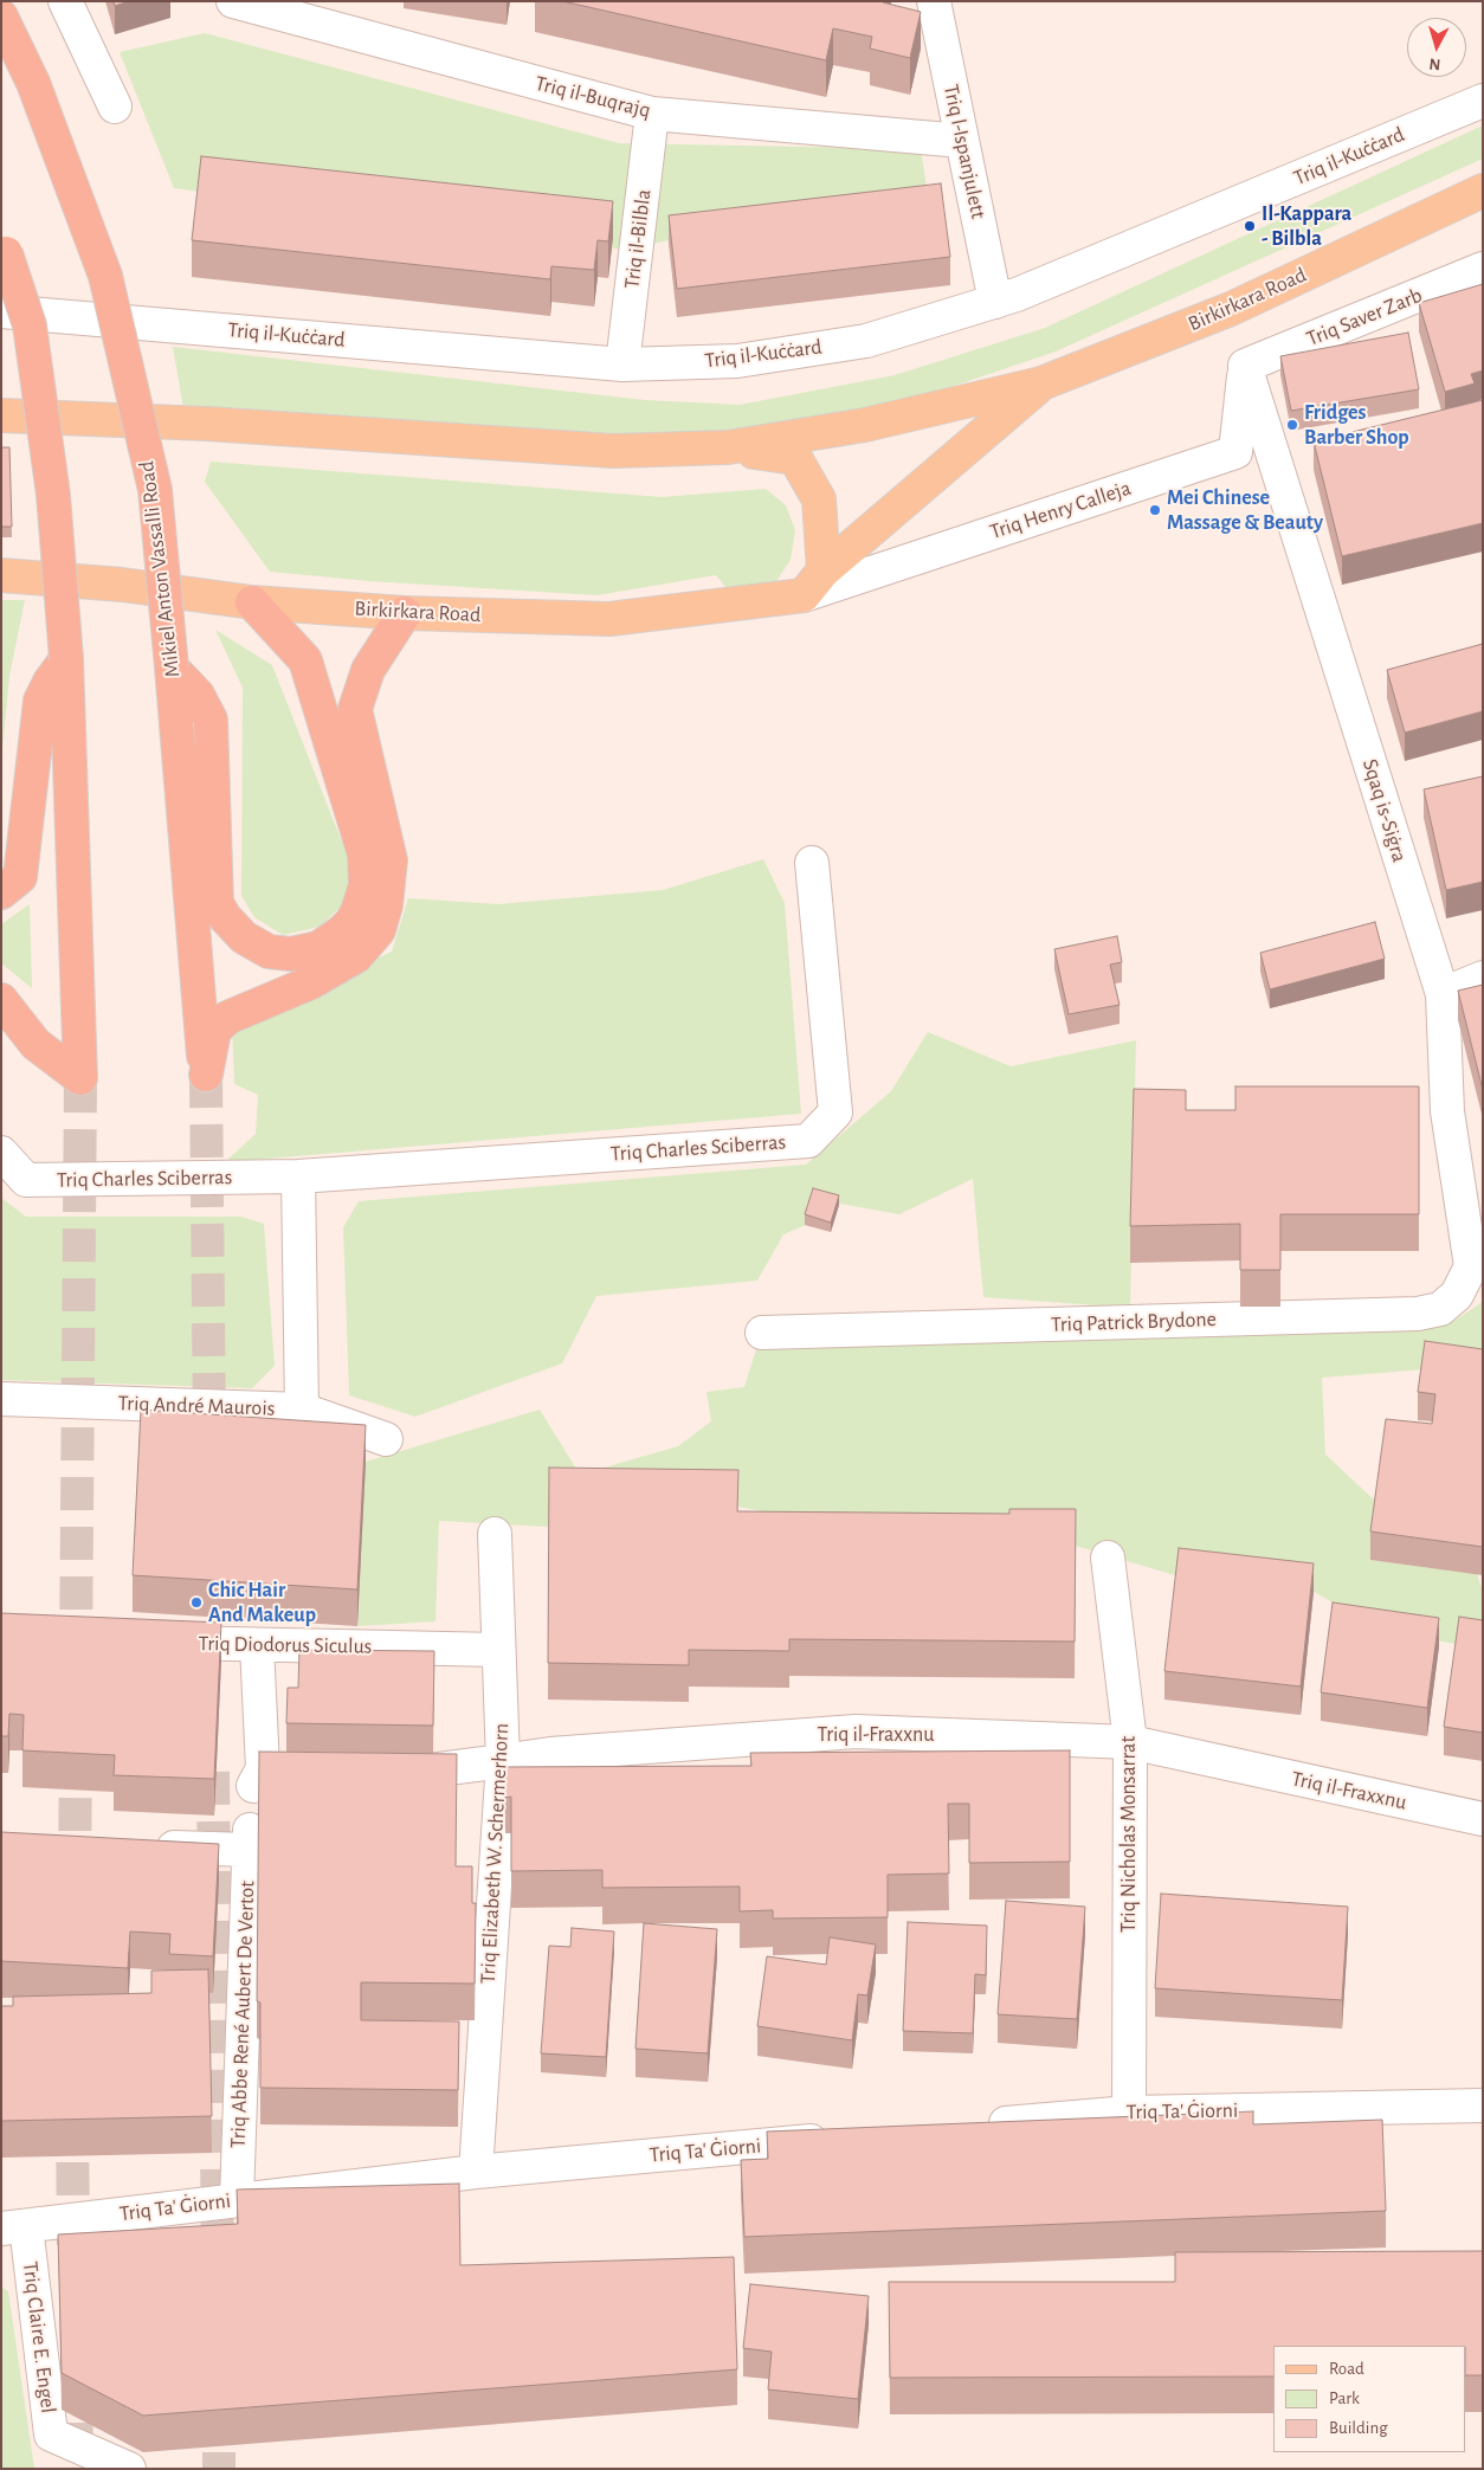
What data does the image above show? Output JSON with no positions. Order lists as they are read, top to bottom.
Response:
{
  "streets": {
    "highway": ["Mikiel Anton Vassalli Road"],
    "main road": ["Birkirkara Road"],
    "street": [
      "Triq il-Buqrajq",
      "Triq l-Ispanjulett",
      "Triq il-Kuċċard",
      "Triq il-Bilbla",
      "Triq Saver Zarb",
      "Triq Henry Calleja",
      "Sqaq is-Siġra",
      "Triq Charles Sciberras",
      "Triq Patrick Brydone",
      "Triq André Maurois",
      "Triq Diodorus Siculus",
      "Triq il-Fraxxnu",
      "Triq Nicholas Monsarrat",
      "Triq Elizabeth W. Schermerhorn",
      "Triq Abbe René Aubert De Vertot",
      "Triq Ta' Ġiorni",
      "Triq Claire E. Engel"
    ]
  },
  "crossings": [
    ["Triq il-Buqrajq", "Triq l-Ispanjulett"],
    ["Triq il-Buqrajq", "Triq il-Bilbla"],
    ["Triq l-Ispanjulett", "Triq il-Kuċċard"],
    ["Triq il-Kuċċard", "Triq il-Bilbla"],
    ["Birkirkara Road", "Triq Henry Calleja"],
    ["Birkirkara Road", "Mikiel Anton Vassalli Road"],
    ["Triq Saver Zarb", "Triq Henry Calleja"],
    ["Triq Saver Zarb", "Sqaq is-Siġra"],
    ["Triq Henry Calleja", "Sqaq is-Siġra"],
    ["Sqaq is-Siġra", "Triq Patrick Brydone"],
    ["Triq Diodorus Siculus", "Triq Elizabeth W. Schermerhorn"],
    ["Triq il-Fraxxnu", "Triq Nicholas Monsarrat"],
    ["Triq il-Fraxxnu", "Triq Elizabeth W. Schermerhorn"],
    ["Triq Nicholas Monsarrat", "Triq Ta' Ġiorni"],
    ["Triq Elizabeth W. Schermerhorn", "Triq Ta' Ġiorni"],
    ["Triq Abbe René Aubert De Vertot", "Triq Ta' Ġiorni"],
    ["Triq Ta' Ġiorni", "Triq Claire E. Engel"]
  ],
  "places": [
    "Il-Kappara - Bilbla",
    "Fridges Barber Shop",
    "Mei Chinese Massage & Beauty",
    "Chic Hair And Makeup"
  ],
  "legend": ["Road", "Park", "Building"],
  "north": "bottom"
}
